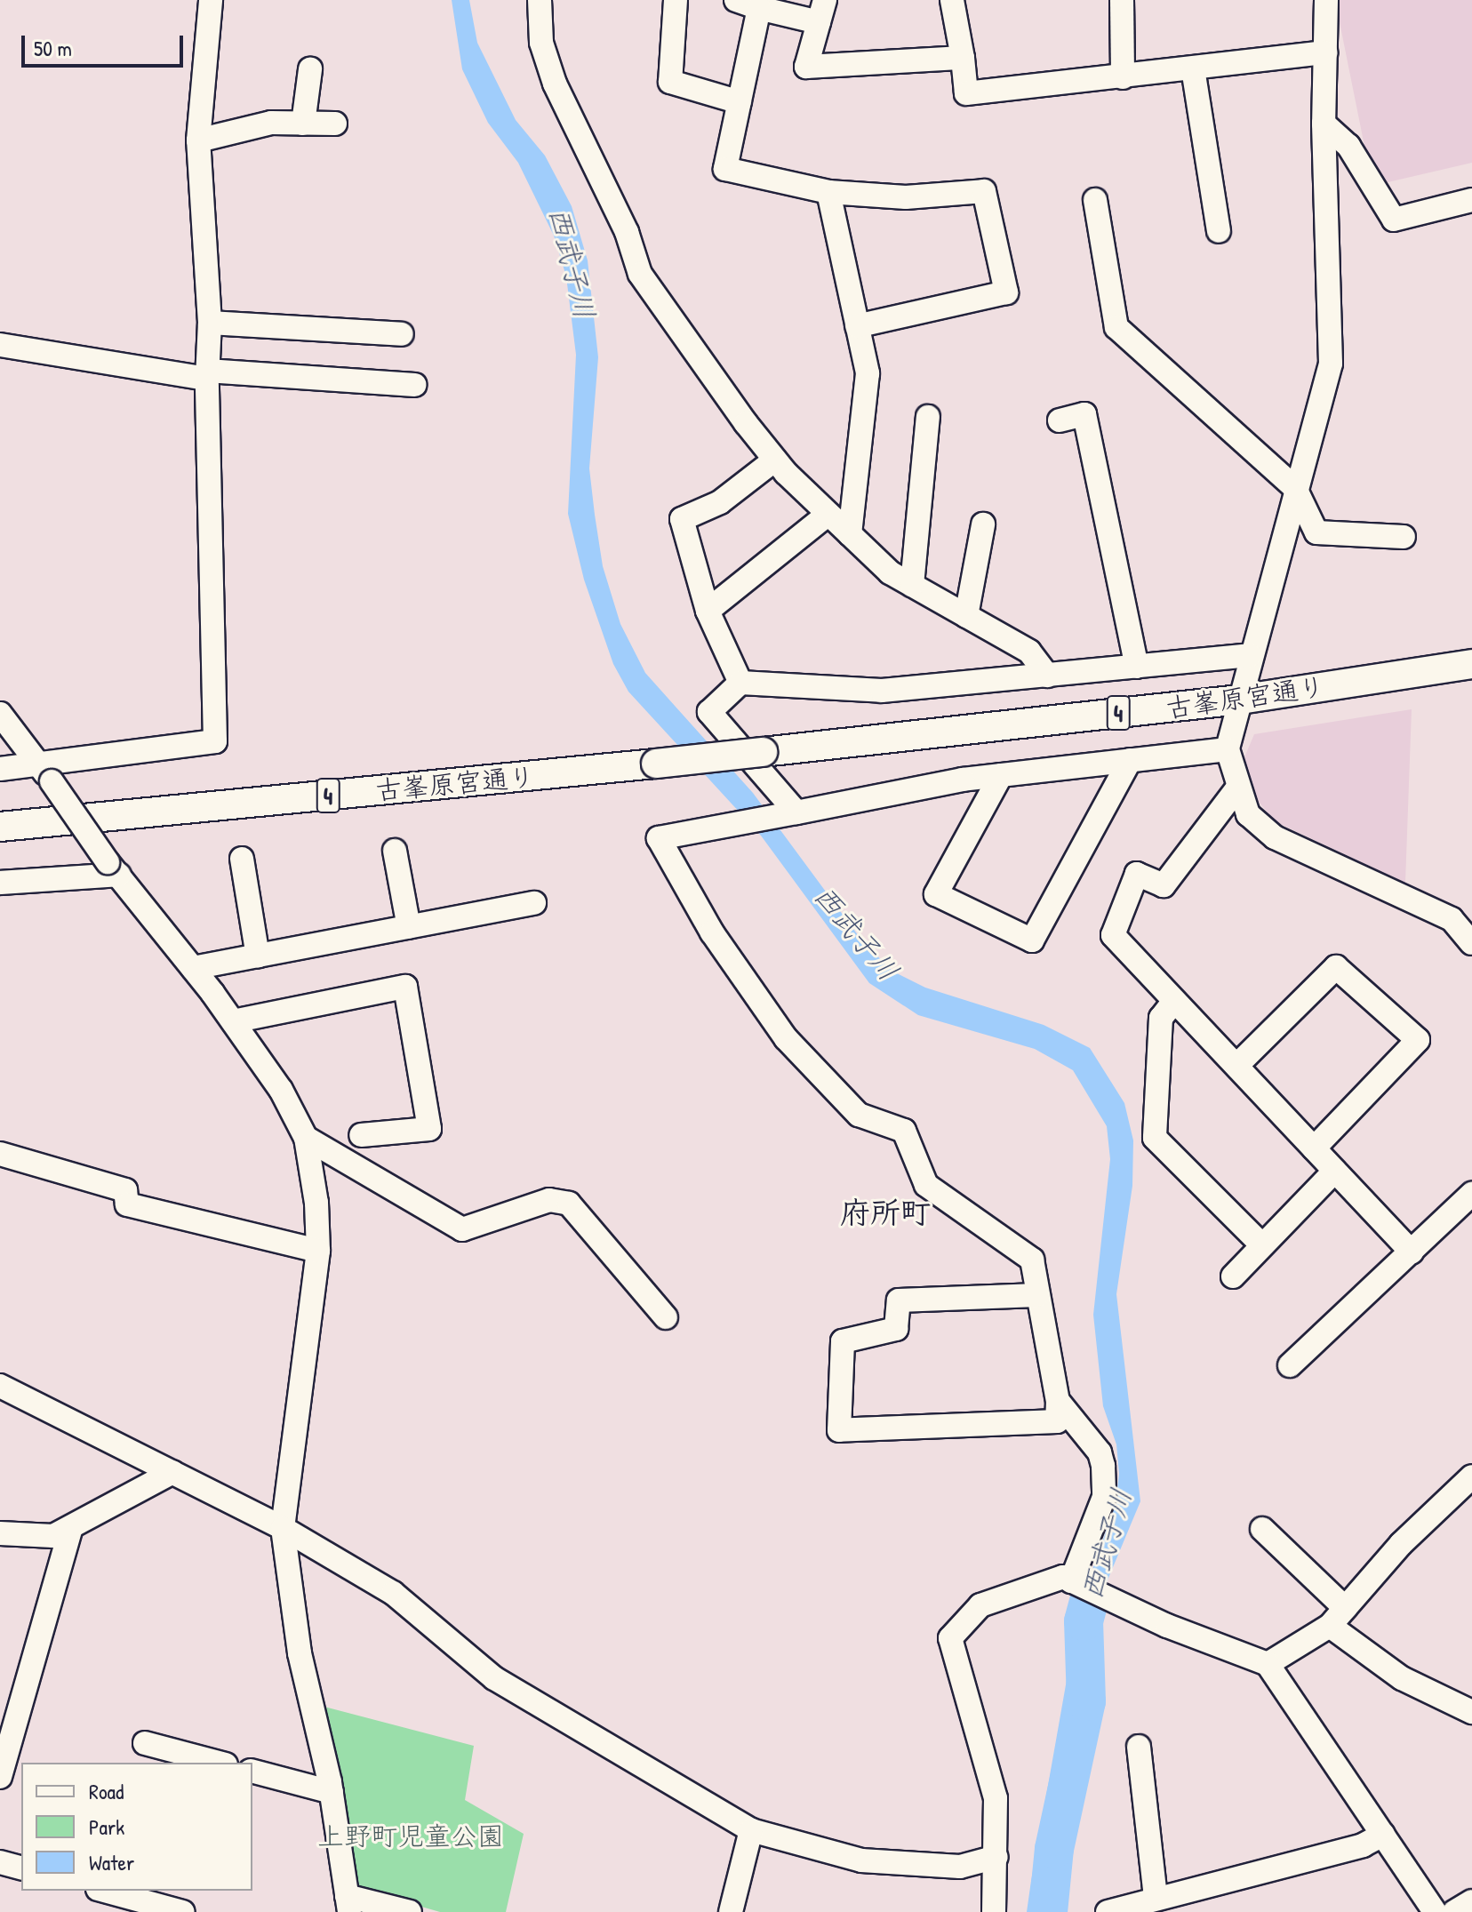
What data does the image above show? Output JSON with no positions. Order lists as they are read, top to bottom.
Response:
{
  "streets": {
    "main road": ["古峯原宮通り", "4"]
  },
  "districts": ["府所町"],
  "water": ["西武子川"],
  "parks": ["上野町児童公園"],
  "legend": ["Road", "Park", "Water"],
  "scale_bar": "50 m"
}
